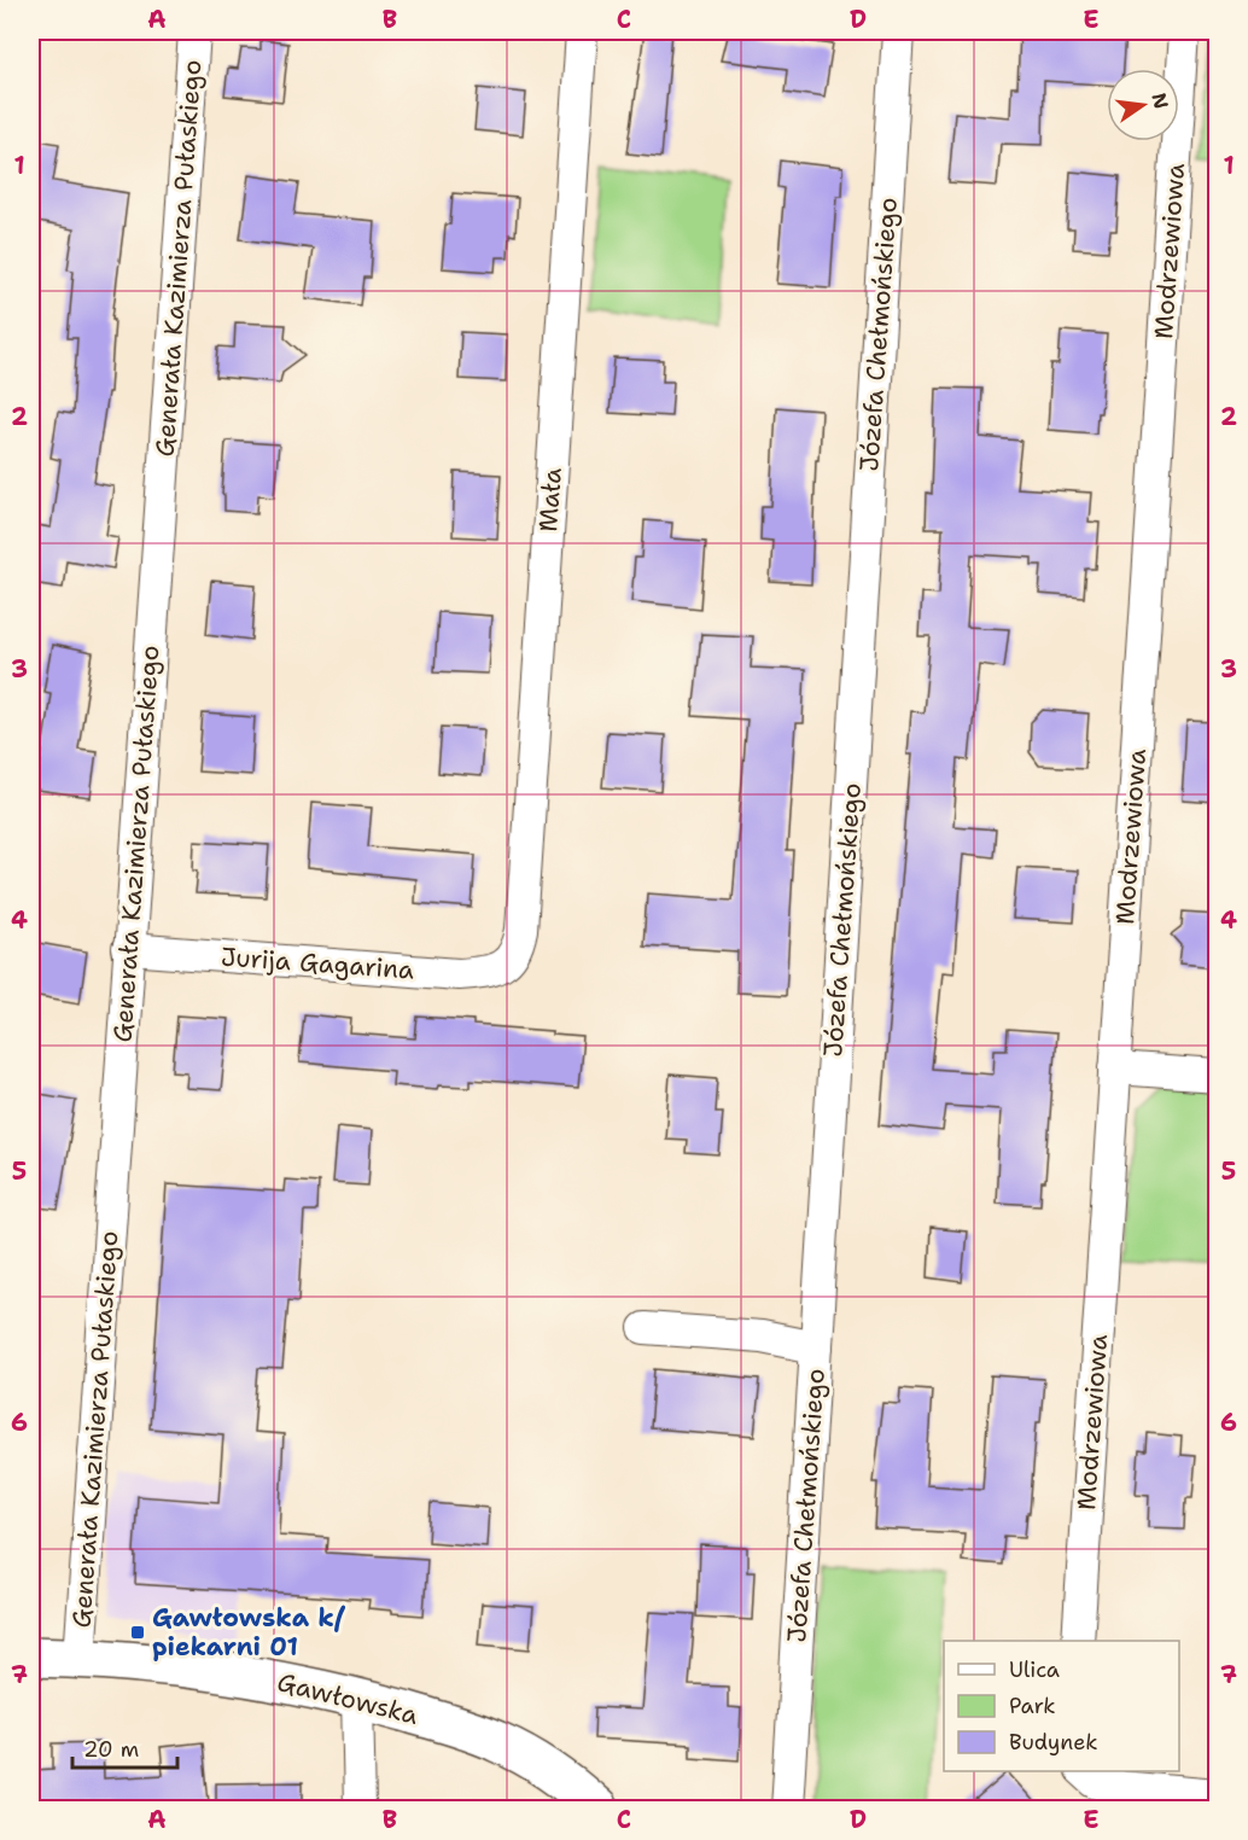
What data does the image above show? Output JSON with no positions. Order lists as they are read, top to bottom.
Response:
{
  "streets": {
    "street": [
      "Modrzewiowa",
      "Generała Kazimierza Pułaskiego",
      "Józefa Chełmońskiego",
      "Mała",
      "Jurija Gagarina",
      "Gawłowska"
    ]
  },
  "crossings": [
    ["Generała Kazimierza Pułaskiego", "Jurija Gagarina"],
    ["Generała Kazimierza Pułaskiego", "Gawłowska"],
    ["Mała", "Jurija Gagarina"]
  ],
  "places": {
    "transit": ["Gawłowska k/ piekarni 01"]
  },
  "legend": ["Ulica", "Park", "Budynek"],
  "scale_bar": "20 m",
  "north": "right",
  "grid": {
    "columns": [
      "A",
      "B",
      "C",
      "D",
      "E"
    ],
    "rows": [
      "1",
      "2",
      "3",
      "4",
      "5",
      "6",
      "7"
    ]
  }
}
